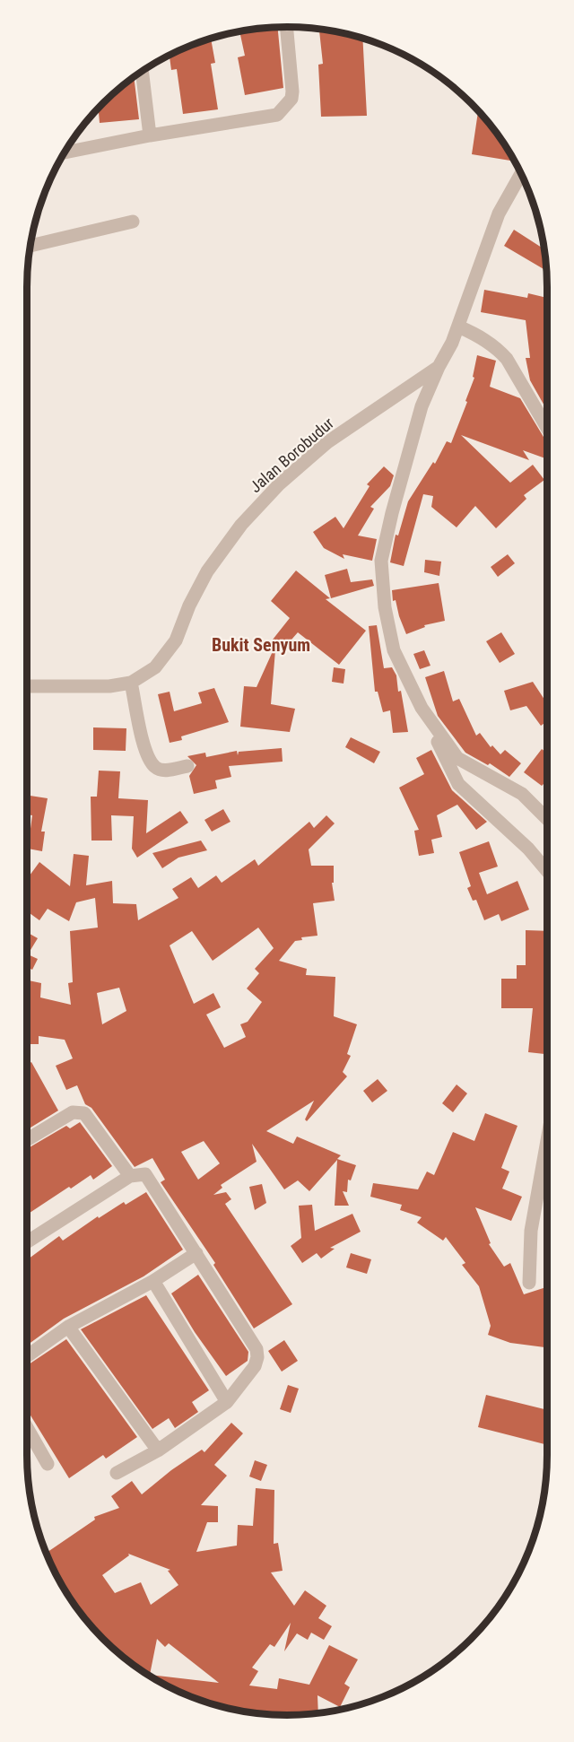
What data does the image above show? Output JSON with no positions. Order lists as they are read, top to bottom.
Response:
{
  "streets": {
    "street": ["Jalan Borobudur"]
  },
  "districts": ["Bukit Senyum"]
}
